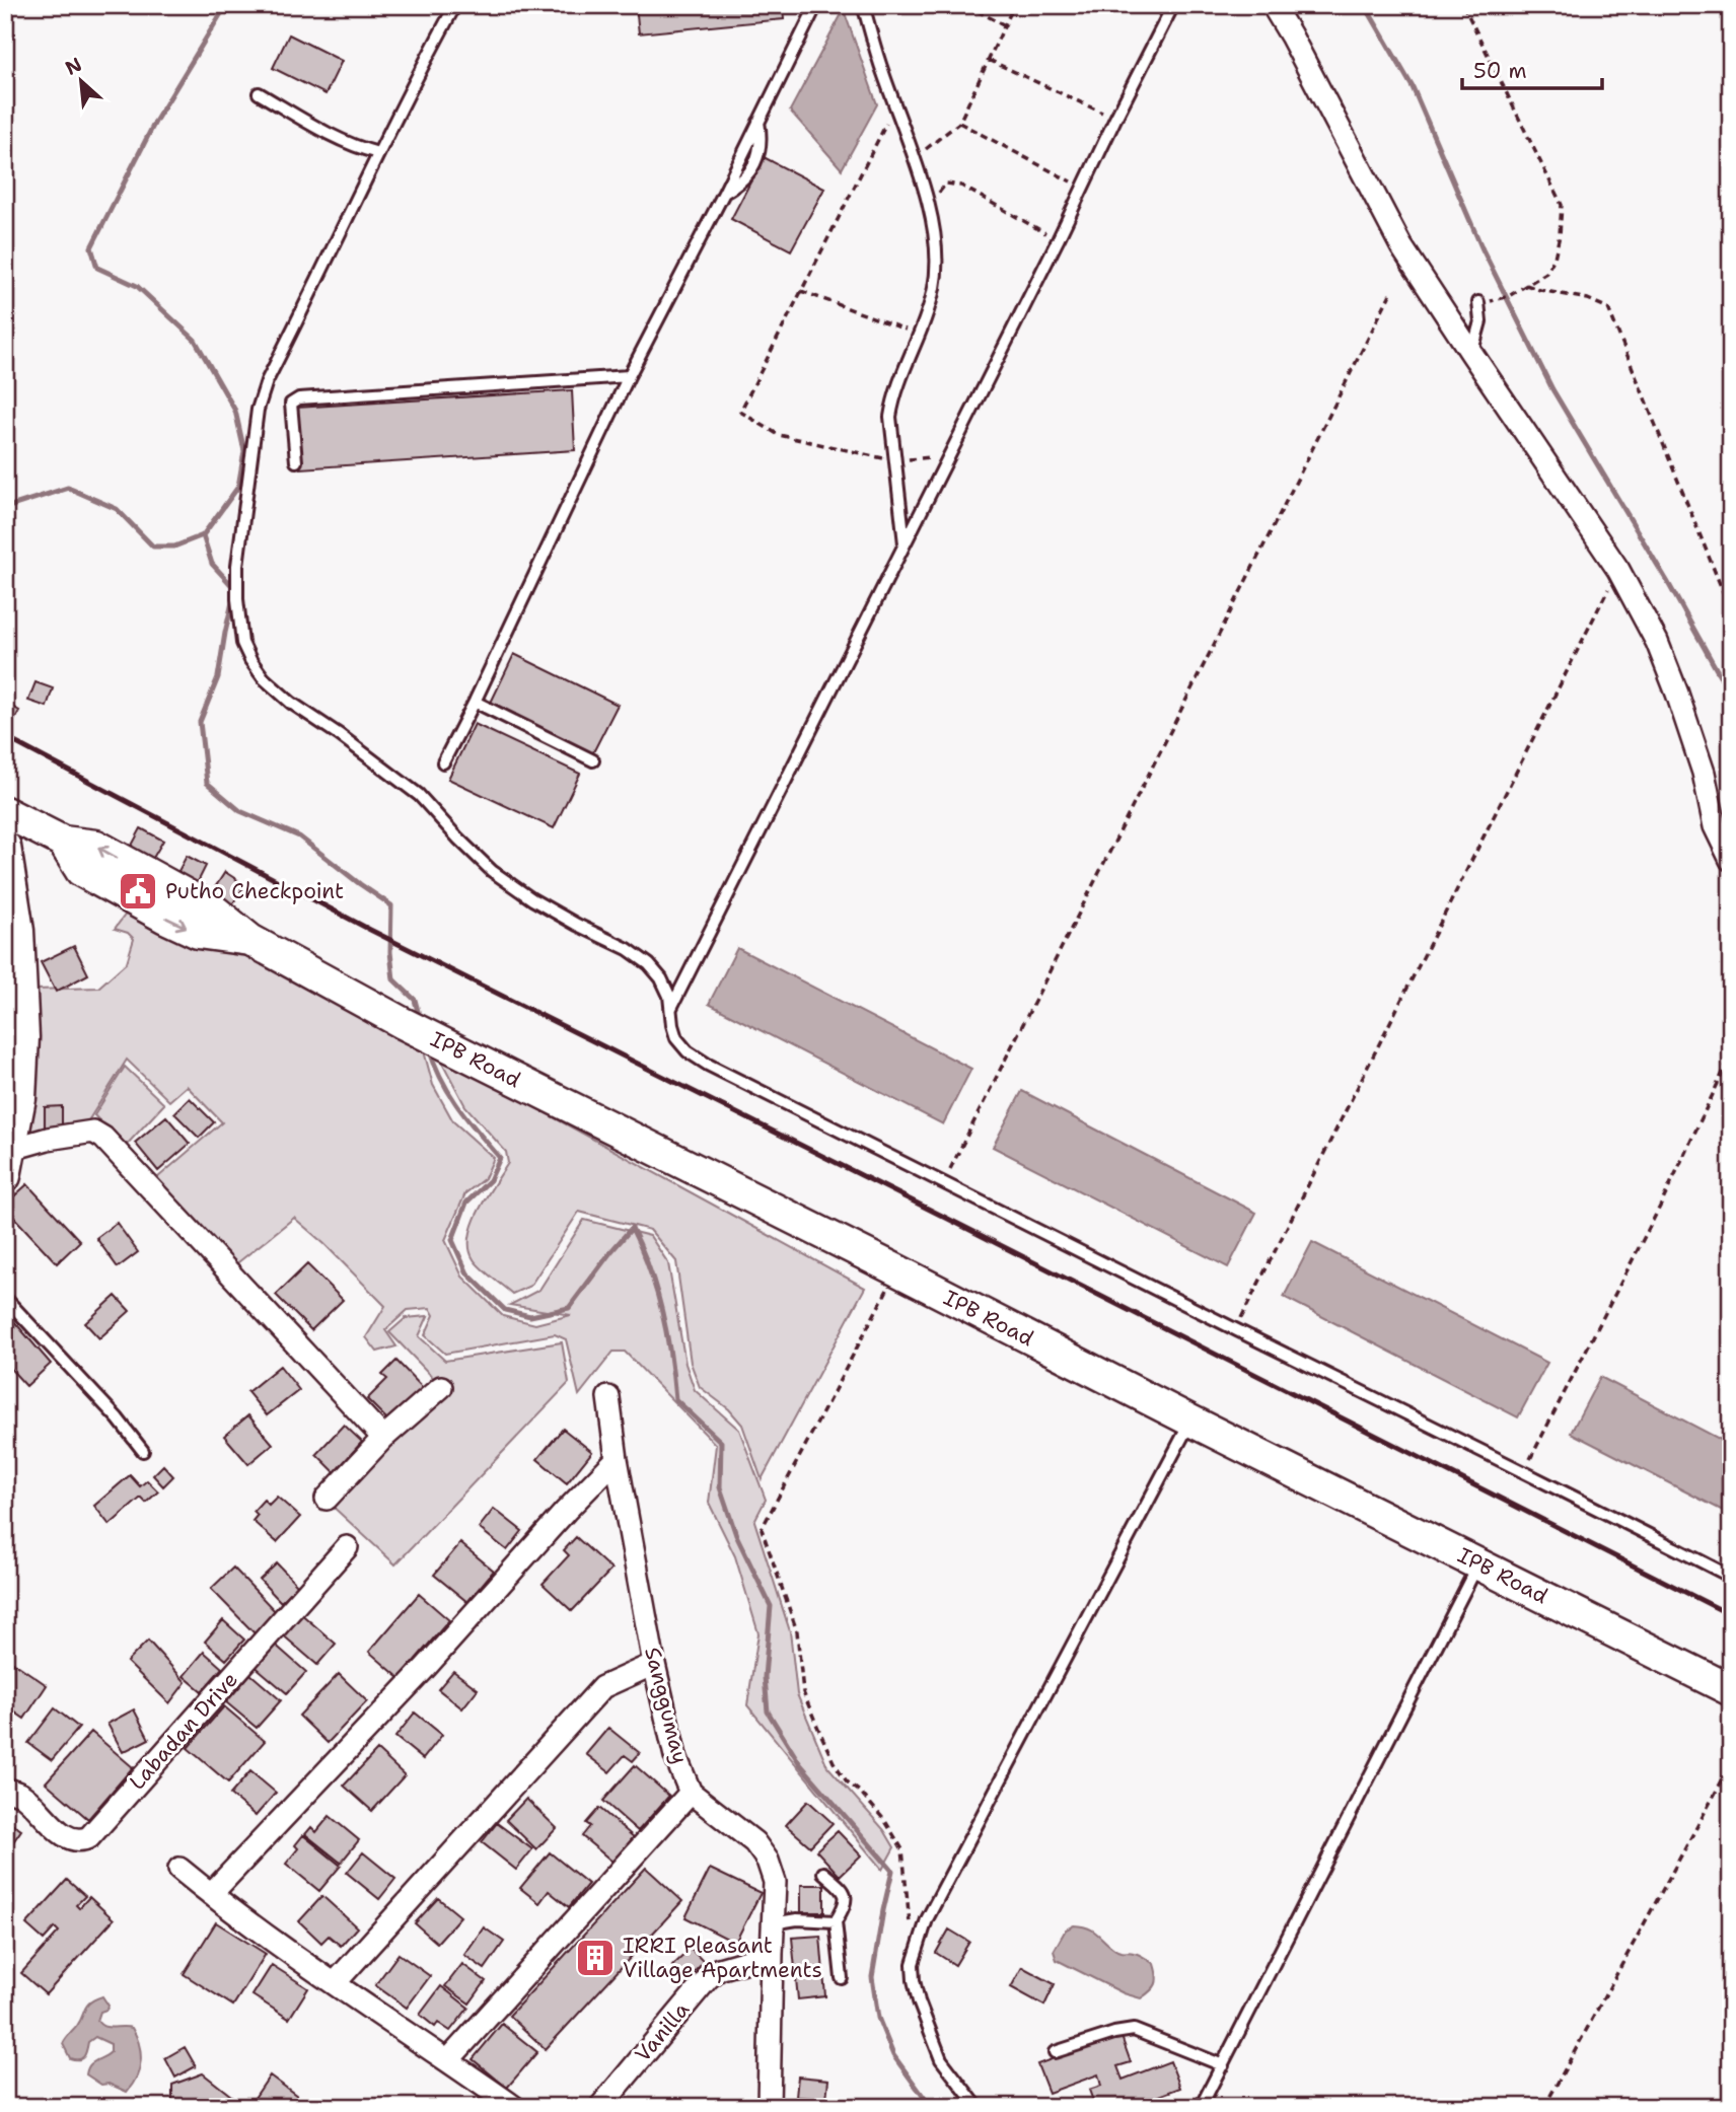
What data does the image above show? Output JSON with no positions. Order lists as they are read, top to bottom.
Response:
{
  "streets": {
    "street": [
      "IPB Road",
      "Sanggumay",
      "Labadan Drive",
      "Vanilla"
    ]
  },
  "crossings": [
    ["Sanggumay", "Vanilla"]
  ],
  "places": {
    "public building": ["Putho Checkpoint"],
    "building": ["IRRI Pleasant Village Apartments"]
  },
  "scale_bar": "50 m",
  "north": "top left"
}
